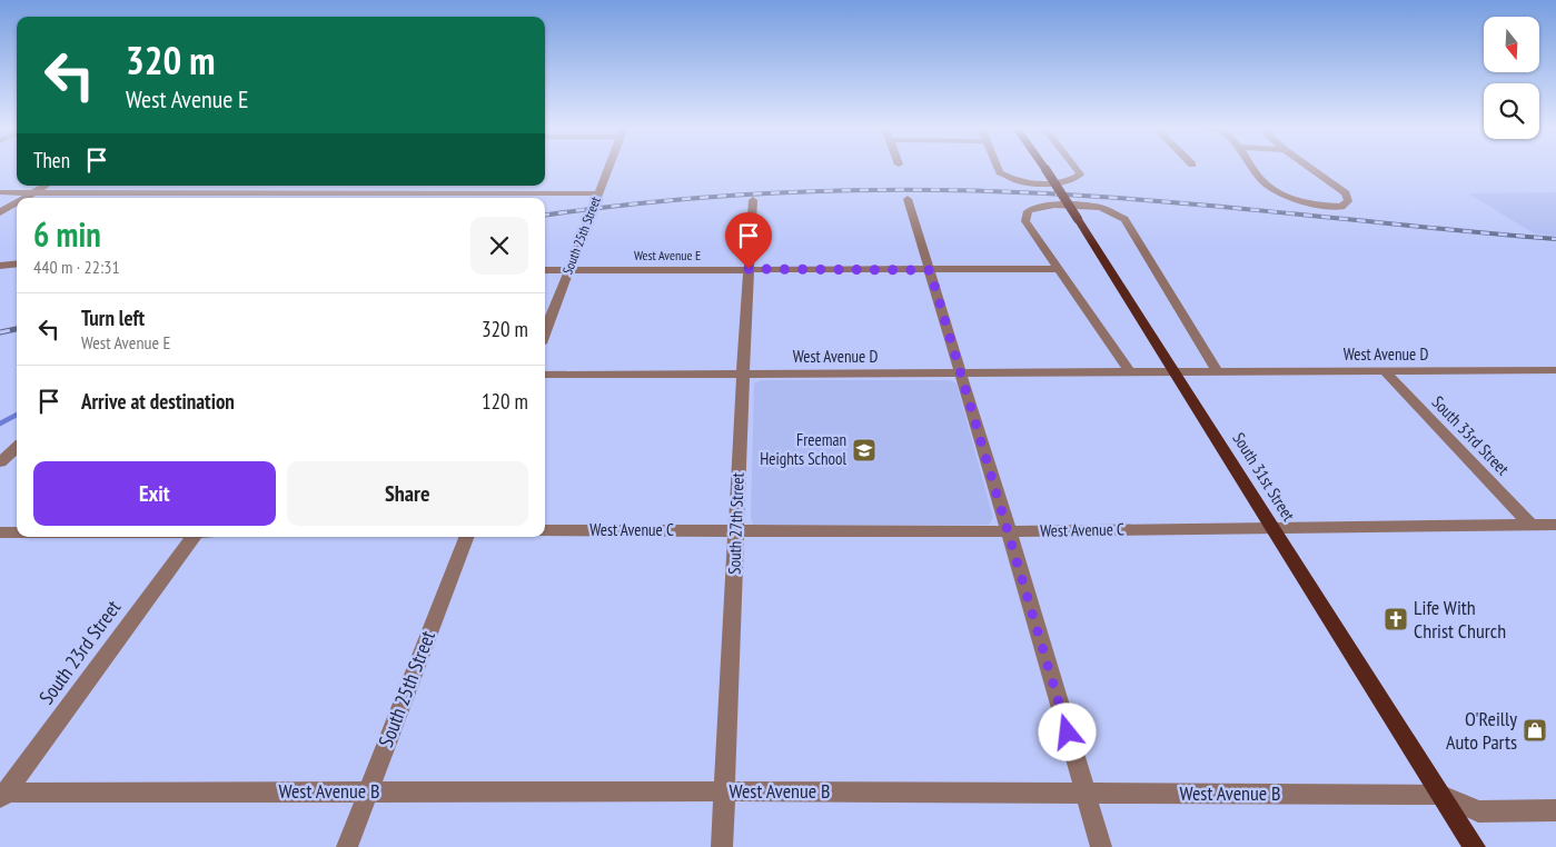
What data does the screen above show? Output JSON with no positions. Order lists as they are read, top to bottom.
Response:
{
  "streets": {
    "main road": ["South 31st Street"],
    "street": [
      "South 25th Street",
      "West Avenue E",
      "West Avenue D",
      "South 33rd Street",
      "South 27th Street",
      "West Avenue C",
      "South 23rd Street",
      "West Avenue B"
    ]
  },
  "crossings": [
    ["South 25th Street", "West Avenue E"],
    ["South 25th Street", "West Avenue B"],
    ["West Avenue E", "South 27th Street"],
    ["West Avenue D", "South 33rd Street"],
    ["West Avenue D", "South 31st Street"],
    ["West Avenue D", "South 27th Street"],
    ["South 33rd Street", "West Avenue C"],
    ["South 31st Street", "West Avenue C"],
    ["South 31st Street", "West Avenue B"],
    ["South 27th Street", "West Avenue C"],
    ["South 27th Street", "West Avenue B"],
    ["South 23rd Street", "West Avenue B"]
  ],
  "places": {
    "school or university": ["Freeman Heights School"],
    "church": ["Life With Christ Church"],
    "shop": ["O'Reilly Auto Parts"]
  },
  "north": "bottom",
  "page": {
    "turn": ["320 m", "West Avenue E"],
    "then": "Then",
    "heading": ["6 min", "440 m · 22:31"],
    "list": [
      {
        "name": "Turn left",
        "note": "West Avenue E",
        "value": "320 m"
      },
      {
        "name": "Arrive at destination",
        "value": "120 m"
      }
    ],
    "buttons": ["Exit", "Share"]
  }
}
